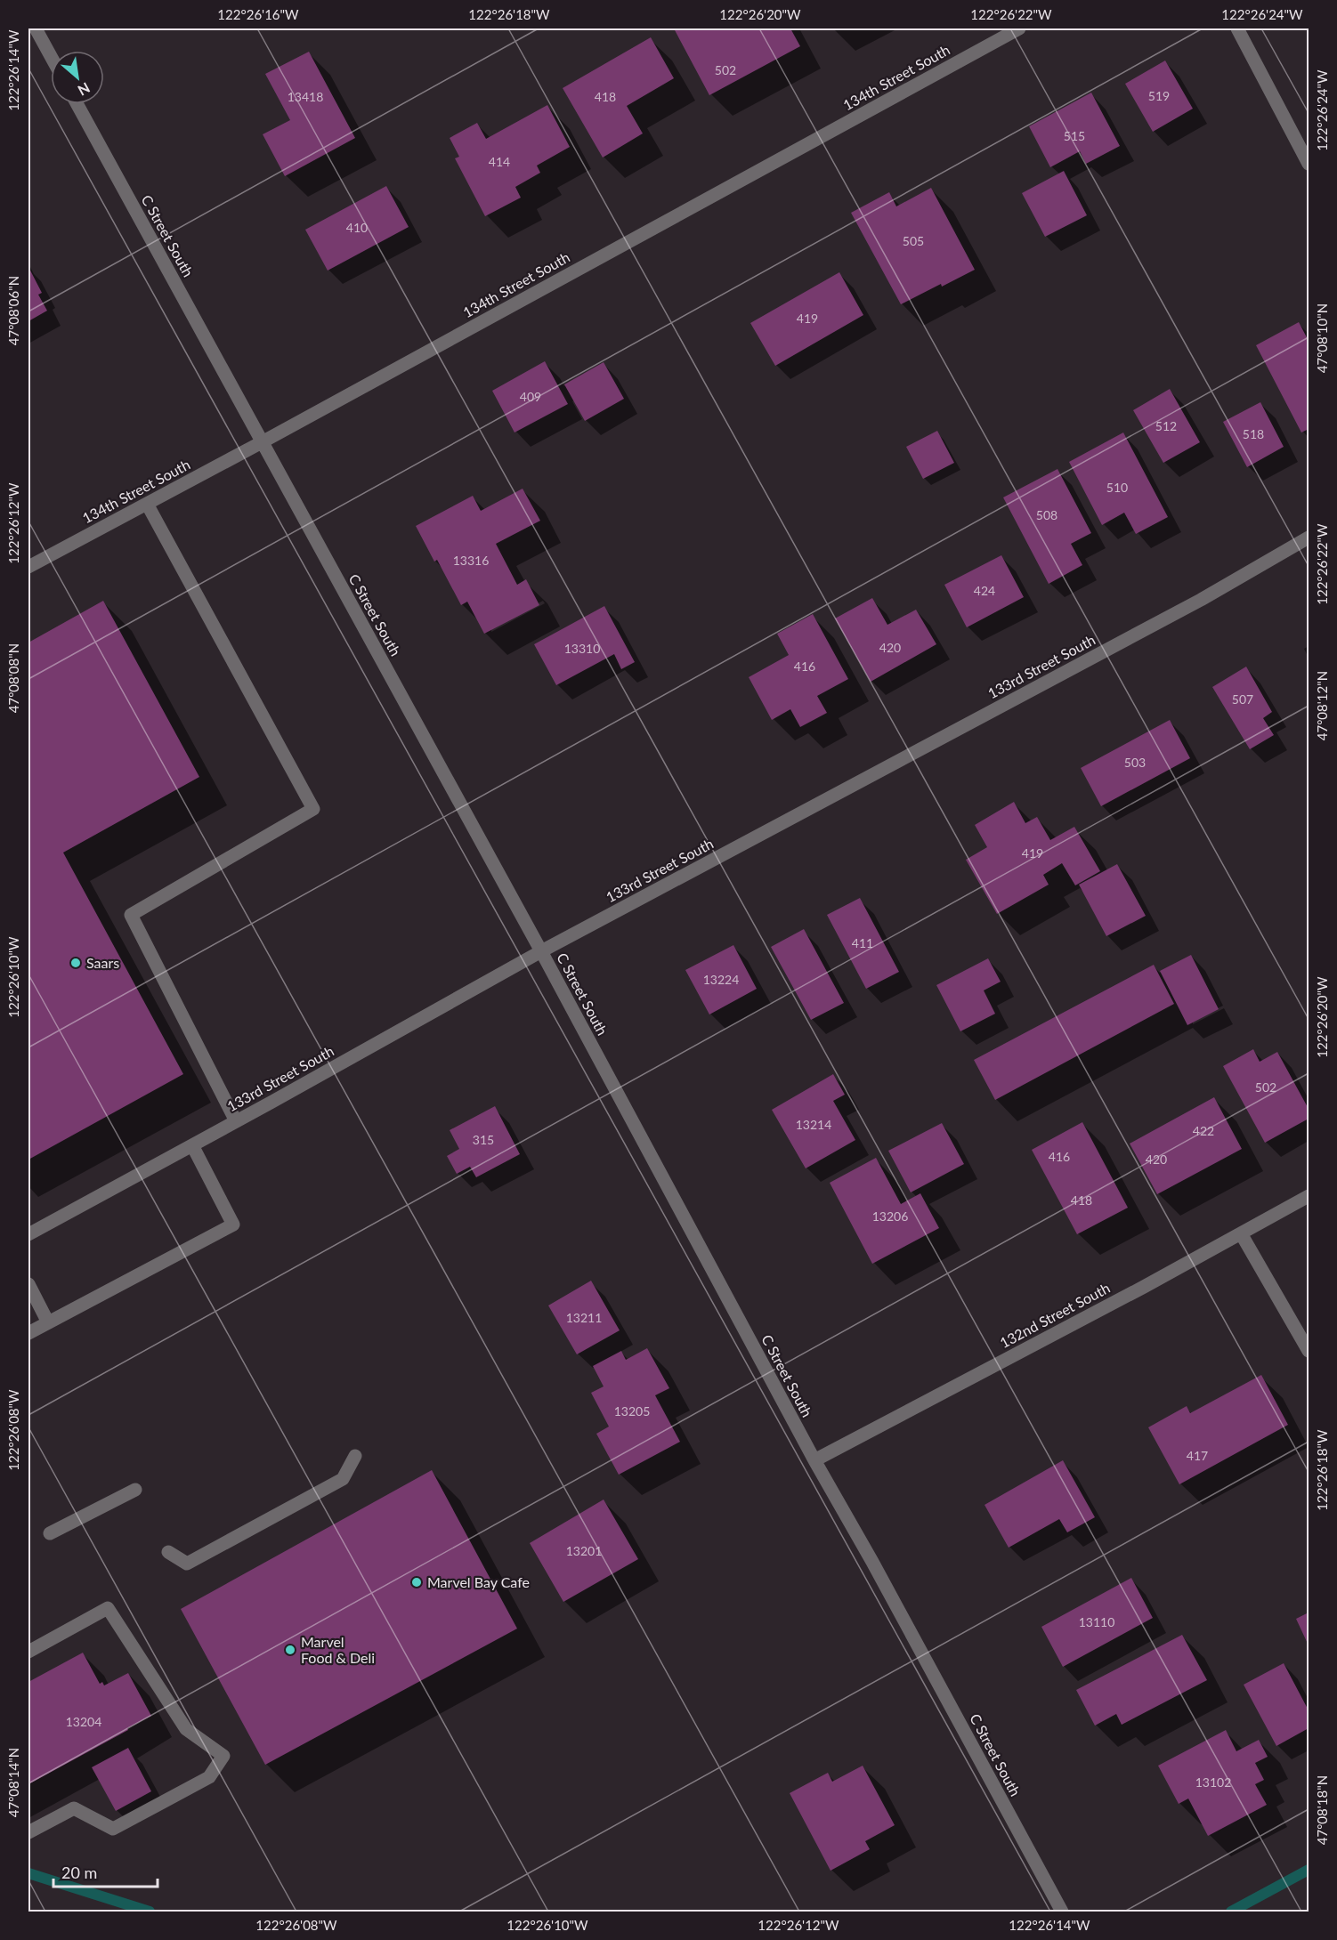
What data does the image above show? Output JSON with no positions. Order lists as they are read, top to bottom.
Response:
{
  "streets": {
    "street": [
      "134th Street South",
      "C Street South",
      "133rd Street South",
      "132nd Street South"
    ]
  },
  "crossings": [
    ["134th Street South", "C Street South"],
    ["C Street South", "133rd Street South"],
    ["C Street South", "132nd Street South"]
  ],
  "places": ["Saars", "Marvel Bay Cafe", "Marvel Food & Deli"],
  "house_numbers": [
    "502",
    "519",
    "13418",
    "418",
    "515",
    "414",
    "410",
    "505",
    "419",
    "409",
    "512",
    "518",
    "510",
    "508",
    "13316",
    "424",
    "420",
    "13310",
    "416",
    "507",
    "503",
    "419",
    "411",
    "13224",
    "502",
    "13214",
    "422",
    "315",
    "416",
    "420",
    "418",
    "13206",
    "13211",
    "13205",
    "417",
    "13201",
    "13110",
    "13204",
    "13102"
  ],
  "scale_bar": "20 m",
  "north": "bottom right",
  "coordinates": [
    "122°26'16\"W",
    "122°26'18\"W",
    "122°26'20\"W",
    "122°26'22\"W",
    "122°26'24\"W",
    "122°26'14\"W",
    "47°08'06\"N",
    "47°08'10\"N",
    "122°26'12\"W",
    "47°08'08\"N",
    "47°08'12\"N",
    "122°26'10\"W",
    "122°26'08\"W",
    "47°08'14\"N",
    "47°08'18\"N"
  ]
}
